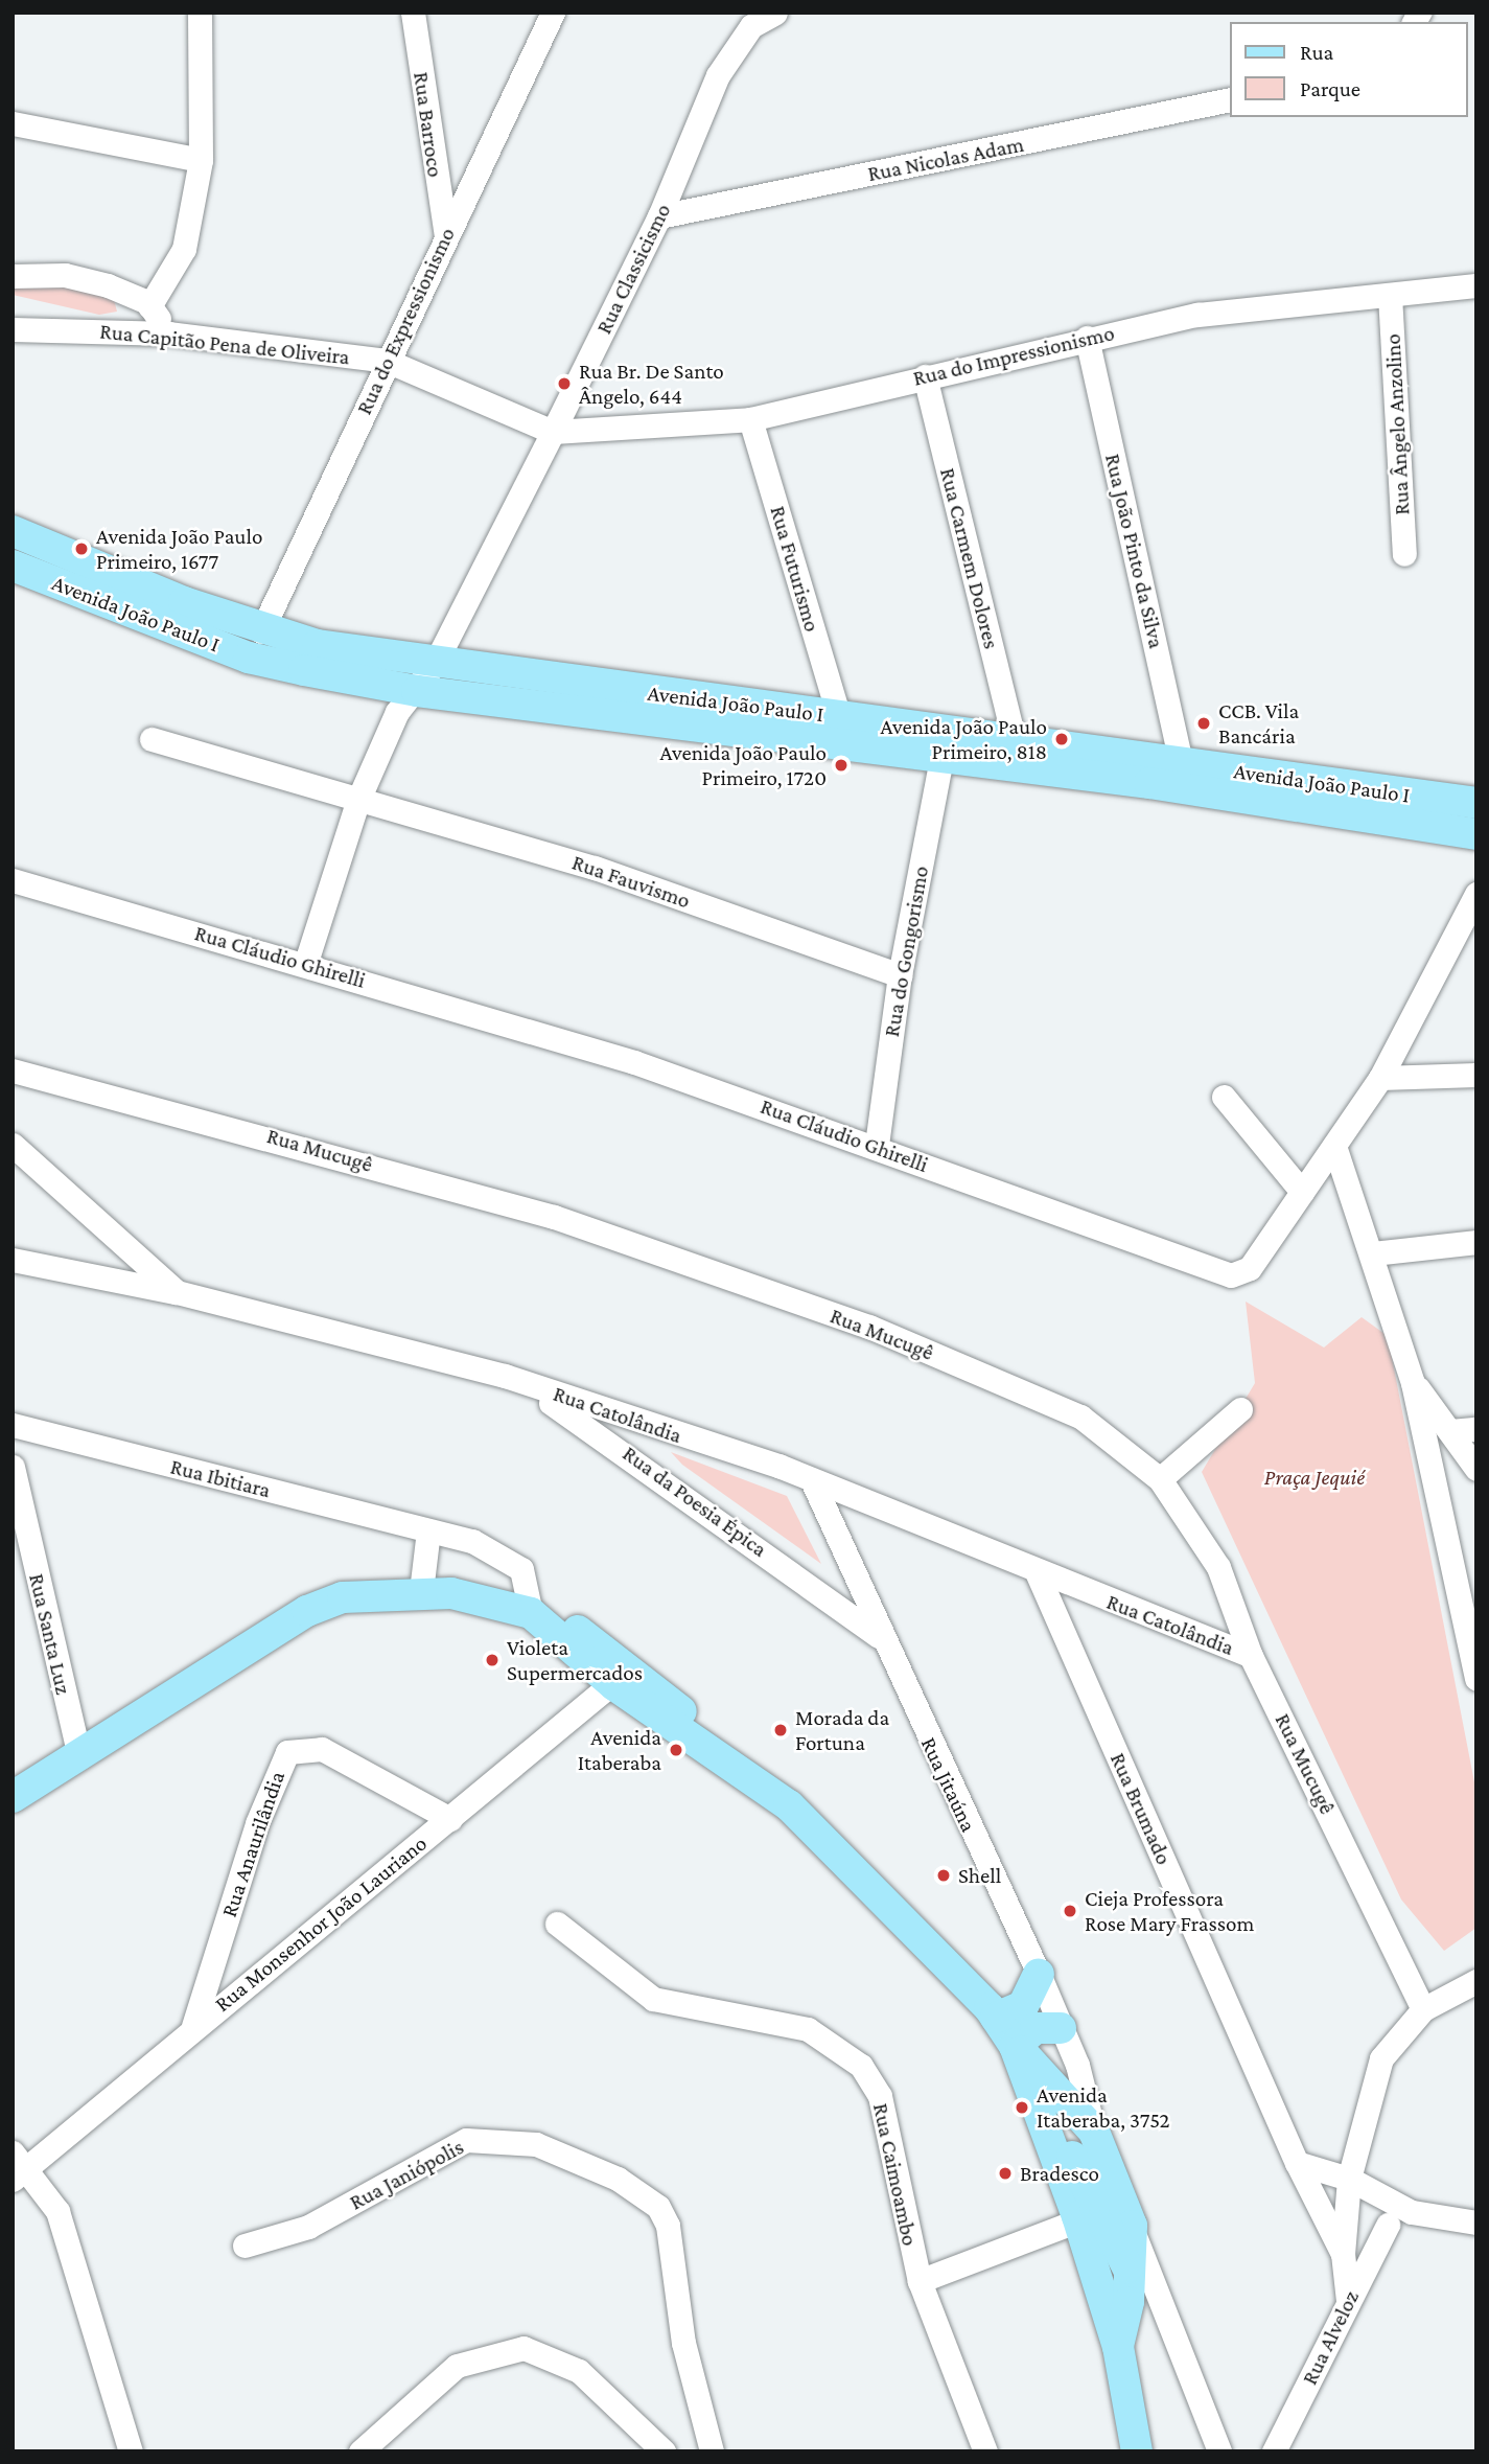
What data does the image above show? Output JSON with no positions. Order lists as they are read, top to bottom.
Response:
{
  "streets": {
    "main road": ["Avenida João Paulo I"],
    "street": [
      "Rua Barroco",
      "Rua Nicolas Adam",
      "Rua Classicismo",
      "Rua do Expressionismo",
      "Rua Capitão Pena de Oliveira",
      "Rua do Impressionismo",
      "Rua Ângelo Anzolino",
      "Rua João Pinto da Silva",
      "Rua Carmem Dolores",
      "Rua Futurismo",
      "Rua Fauvismo",
      "Rua do Gongorismo",
      "Rua Cláudio Ghirelli",
      "Rua Mucugê",
      "Rua Catolândia",
      "Rua Ibitiara",
      "Rua da Poesia Épica",
      "Rua Santa Luz",
      "Rua Jitaúna",
      "Rua Brumado",
      "Rua Anaurilândia",
      "Rua Monsenhor João Lauriano",
      "Rua Janiópolis",
      "Rua Caimoambo",
      "Rua Alveloz"
    ]
  },
  "crossings": [
    ["Rua Barroco", "Rua do Expressionismo"],
    ["Rua Nicolas Adam", "Rua Classicismo"],
    ["Rua Classicismo", "Rua Capitão Pena de Oliveira"],
    ["Rua Classicismo", "Rua do Impressionismo"],
    ["Rua Classicismo", "Avenida João Paulo I"],
    ["Rua Classicismo", "Rua Fauvismo"],
    ["Rua Classicismo", "Rua Cláudio Ghirelli"],
    ["Rua do Expressionismo", "Rua Capitão Pena de Oliveira"],
    ["Rua do Expressionismo", "Avenida João Paulo I"],
    ["Rua Capitão Pena de Oliveira", "Rua do Impressionismo"],
    ["Rua do Impressionismo", "Rua Ângelo Anzolino"],
    ["Rua do Impressionismo", "Rua João Pinto da Silva"],
    ["Rua do Impressionismo", "Rua Carmem Dolores"],
    ["Rua do Impressionismo", "Rua Futurismo"],
    ["Rua João Pinto da Silva", "Avenida João Paulo I"],
    ["Rua Carmem Dolores", "Avenida João Paulo I"],
    ["Rua Futurismo", "Avenida João Paulo I"],
    ["Avenida João Paulo I", "Rua do Gongorismo"],
    ["Rua Fauvismo", "Rua do Gongorismo"],
    ["Rua do Gongorismo", "Rua Cláudio Ghirelli"],
    ["Rua Mucugê", "Rua Catolândia"],
    ["Rua Mucugê", "Rua Alveloz"],
    ["Rua Catolândia", "Rua da Poesia Épica"],
    ["Rua Catolândia", "Rua Jitaúna"],
    ["Rua Catolândia", "Rua Brumado"],
    ["Rua da Poesia Épica", "Rua Jitaúna"],
    ["Rua Brumado", "Rua Alveloz"],
    ["Rua Anaurilândia", "Rua Monsenhor João Lauriano"]
  ],
  "parks": ["Praça Jequié"],
  "places": [
    "Rua Br. De Santo Ângelo, 644",
    "Avenida João Paulo Primeiro, 1677",
    "CCB. Vila Bancária",
    "Avenida João Paulo Primeiro, 818",
    "Avenida João Paulo Primeiro, 1720",
    "Violeta Supermercados",
    "Morada da Fortuna",
    "Avenida Itaberaba",
    "Shell",
    "Cieja Professora Rose Mary Frassom",
    "Avenida Itaberaba, 3752",
    "Bradesco"
  ],
  "legend": ["Rua", "Parque"]
}
